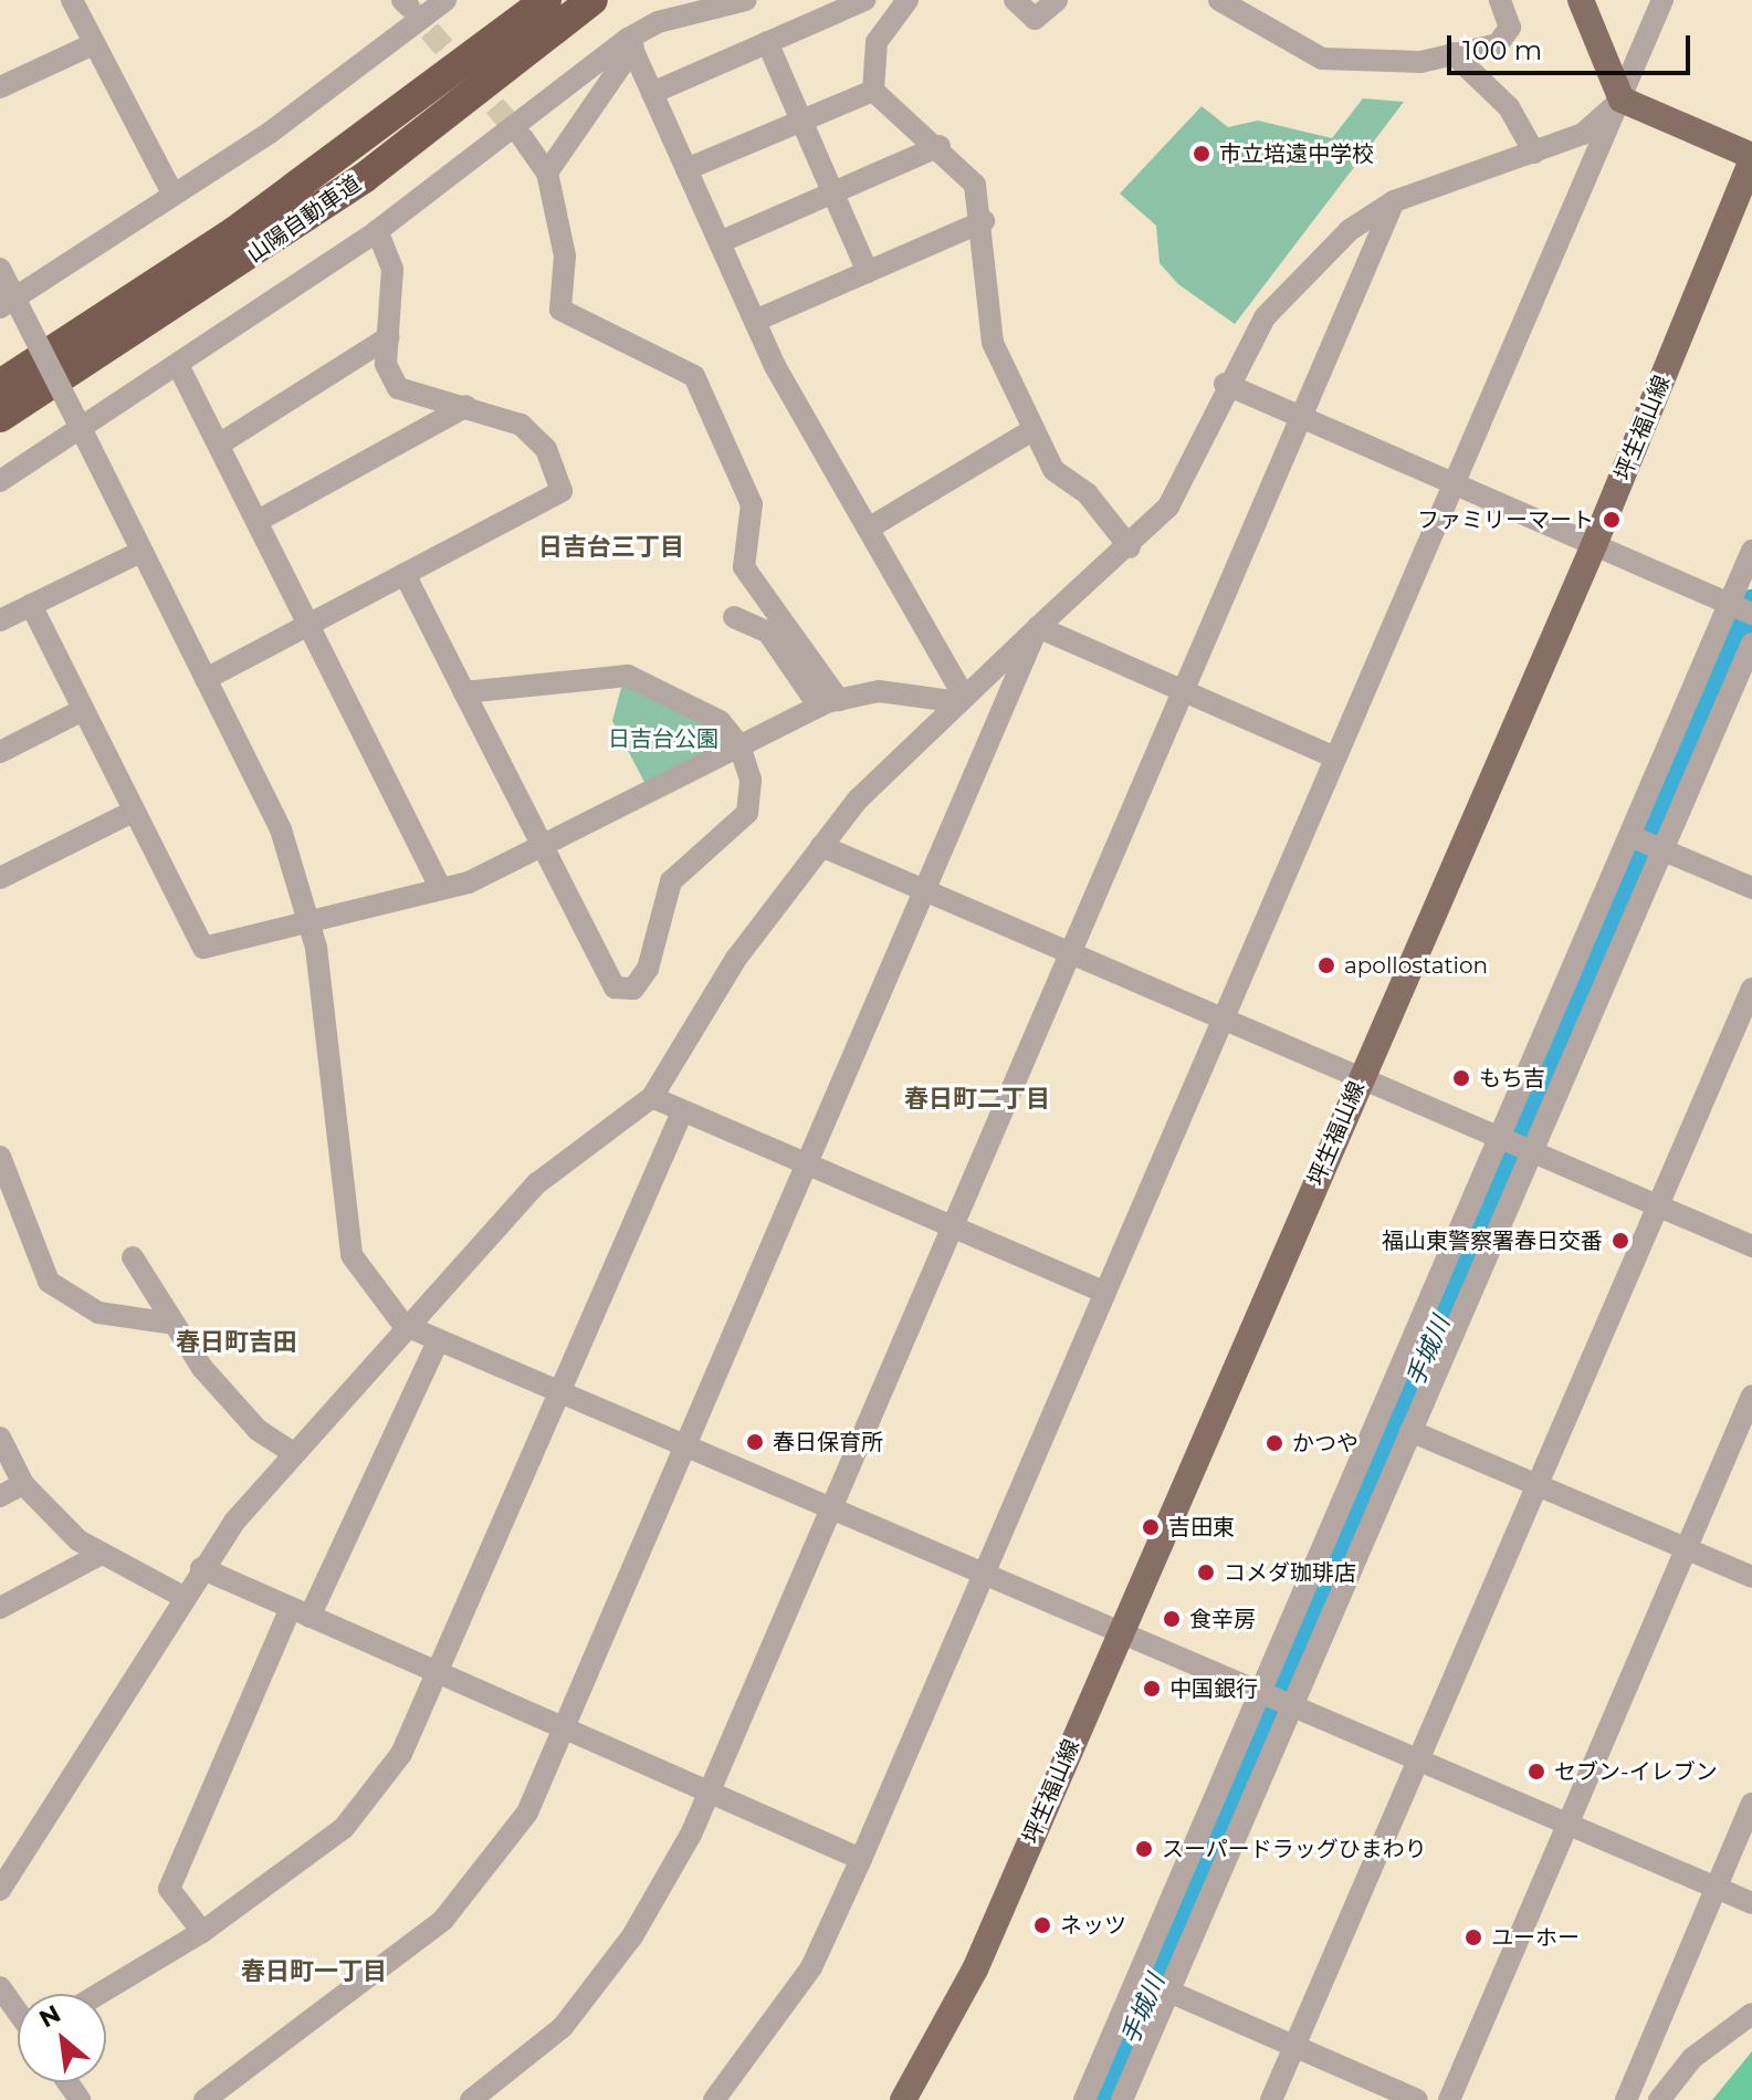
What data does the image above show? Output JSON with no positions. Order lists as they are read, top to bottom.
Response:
{
  "streets": {
    "highway": ["山陽自動車道"],
    "main road": ["坪生福山線"]
  },
  "districts": [
    "日吉台三丁目",
    "春日町二丁目",
    "春日町吉田",
    "春日町一丁目"
  ],
  "water": ["手城川"],
  "parks": ["日吉台公園"],
  "places": [
    "市立培遠中学校",
    "ファミリーマート",
    "apollostation",
    "もち吉",
    "福山東警察署春日交番",
    "春日保育所",
    "かつや",
    "吉田東",
    "コメダ珈琲店",
    "食辛房",
    "中国銀行",
    "セブン-イレブン",
    "スーパードラッグひまわり",
    "ネッツ",
    "ユーホー"
  ],
  "scale_bar": "100 m",
  "north": "top left"
}
